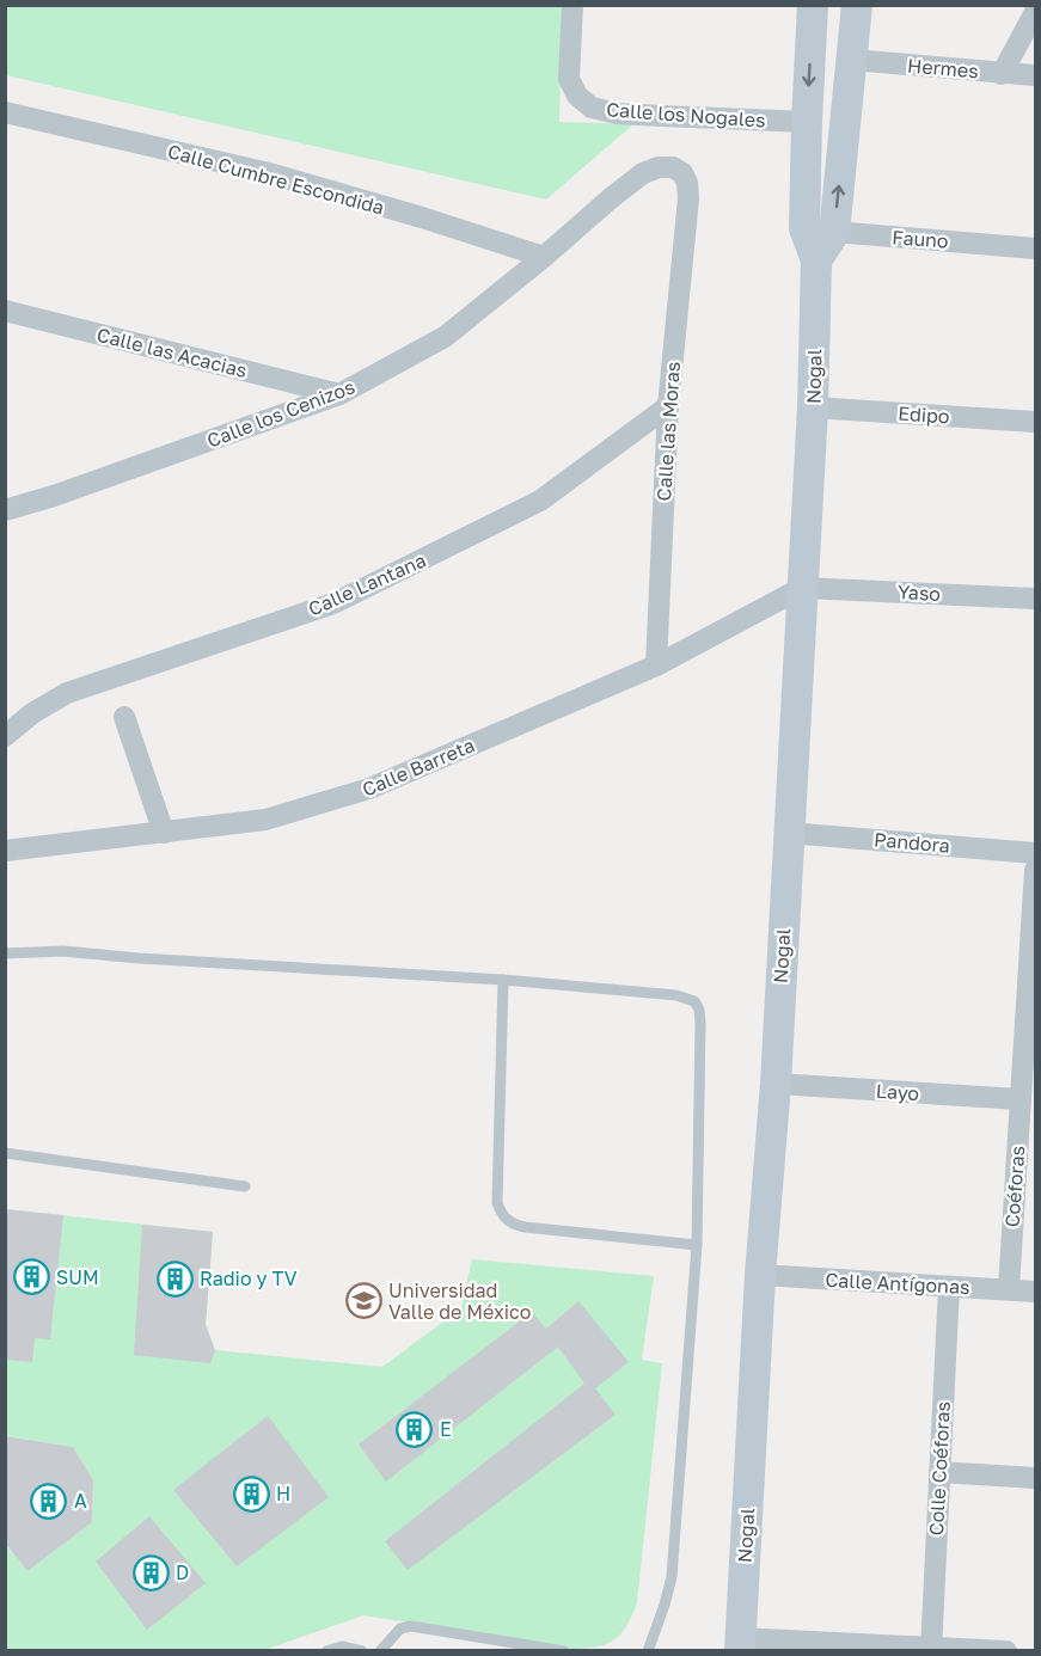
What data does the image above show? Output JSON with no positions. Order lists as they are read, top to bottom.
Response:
{
  "streets": {
    "street": [
      "Hermes",
      "Calle los Nogales",
      "Calle Cumbre Escondida",
      "Fauno",
      "Calle las Acacias",
      "Nogal",
      "Calle los Cenizos",
      "Edipo",
      "Calle las Moras",
      "Calle Lantana",
      "Yaso",
      "Calle Barreta",
      "Pandora",
      "Layo",
      "Coéforas",
      "Calle Antígonas",
      "Colle Coéforas"
    ]
  },
  "crossings": [
    ["Calle Cumbre Escondida", "Calle los Cenizos"],
    ["Fauno", "Nogal"],
    ["Calle las Acacias", "Calle los Cenizos"],
    ["Nogal", "Edipo"],
    ["Nogal", "Yaso"],
    ["Nogal", "Calle Barreta"],
    ["Nogal", "Pandora"],
    ["Nogal", "Layo"],
    ["Nogal", "Calle Antígonas"],
    ["Calle los Cenizos", "Calle las Moras"],
    ["Calle las Moras", "Calle Lantana"],
    ["Calle las Moras", "Calle Barreta"],
    ["Yaso", "Calle Barreta"],
    ["Layo", "Coéforas"],
    ["Coéforas", "Calle Antígonas"],
    ["Calle Antígonas", "Colle Coéforas"]
  ],
  "places": {
    "building": [
      "SUM",
      "Radio y TV",
      "E",
      "H",
      "A",
      "D"
    ],
    "school or university": ["Universidad Valle de México"]
  }
}
